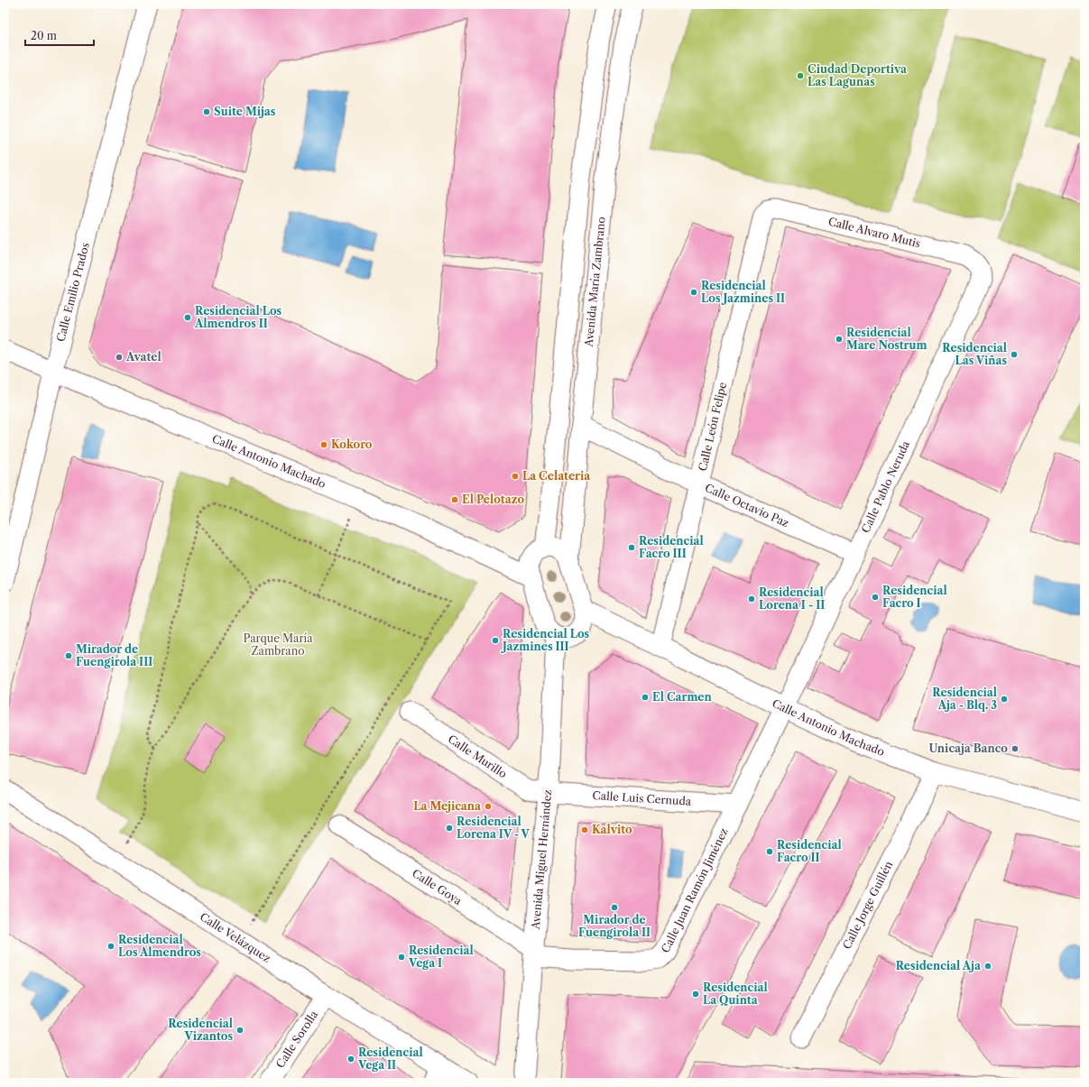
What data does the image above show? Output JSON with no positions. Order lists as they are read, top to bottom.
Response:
{
  "streets": {
    "street": [
      "Calle Alvaro Mutis",
      "Avenida María Zambrano",
      "Calle Emilio Prados",
      "Calle León Felipe",
      "Calle Antonio Machado",
      "Calle Pablo Neruda",
      "Calle Octavio Paz",
      "Calle Murillo",
      "Calle Luis Cernuda",
      "Avenida Miguel Hernández",
      "Calle Goya",
      "Calle Juan Ramón Jiménez",
      "Calle Jorge Guillén",
      "Calle Velázquez",
      "Calle Sorolla"
    ]
  },
  "crossings": [
    ["Calle Alvaro Mutis", "Calle León Felipe"],
    ["Calle Alvaro Mutis", "Calle Pablo Neruda"],
    ["Avenida María Zambrano", "Calle Octavio Paz"],
    ["Calle Emilio Prados", "Calle Antonio Machado"],
    ["Calle León Felipe", "Calle Antonio Machado"],
    ["Calle León Felipe", "Calle Octavio Paz"],
    ["Calle Antonio Machado", "Calle Pablo Neruda"],
    ["Calle Antonio Machado", "Calle Juan Ramón Jiménez"],
    ["Calle Antonio Machado", "Calle Jorge Guillén"],
    ["Calle Pablo Neruda", "Calle Octavio Paz"],
    ["Calle Pablo Neruda", "Calle Juan Ramón Jiménez"],
    ["Calle Murillo", "Calle Luis Cernuda"],
    ["Calle Murillo", "Avenida Miguel Hernández"],
    ["Calle Luis Cernuda", "Avenida Miguel Hernández"],
    ["Calle Luis Cernuda", "Calle Juan Ramón Jiménez"],
    ["Avenida Miguel Hernández", "Calle Goya"],
    ["Avenida Miguel Hernández", "Calle Juan Ramón Jiménez"],
    ["Calle Goya", "Calle Juan Ramón Jiménez"],
    ["Calle Velázquez", "Calle Sorolla"]
  ],
  "parks": ["Parque María Zambrano"],
  "places": [
    "Ciudad Deportiva Las Lagunas",
    "Suite Mijas",
    "Residencial Los Jazmines II",
    "Residencial Los Almendros II",
    "Residencial Mare Nostrum",
    "Residencial Las Viñas",
    "Avatel",
    "Kokoro",
    "La Celateria",
    "El Pelotazo",
    "Residencial Facro III",
    "Residencial Facro I",
    "Residencial Lorena I - II",
    "Residencial Los Jazmines III",
    "Mirador de Fuengirola III",
    "El Carmen",
    "Residencial Aja - Blq. 3",
    "Unicaja Banco",
    "La Mejicana",
    "Residencial Lorena IV - V",
    "Kalvito",
    "Residencial Facro II",
    "Mirador de Fuengirola II",
    "Residencial Los Almendros",
    "Residencial Vega I",
    "Residencial Aja",
    "Residencial La Quinta",
    "Residencial Vizantos",
    "Residencial Vega II"
  ],
  "scale_bar": "20 m"
}
